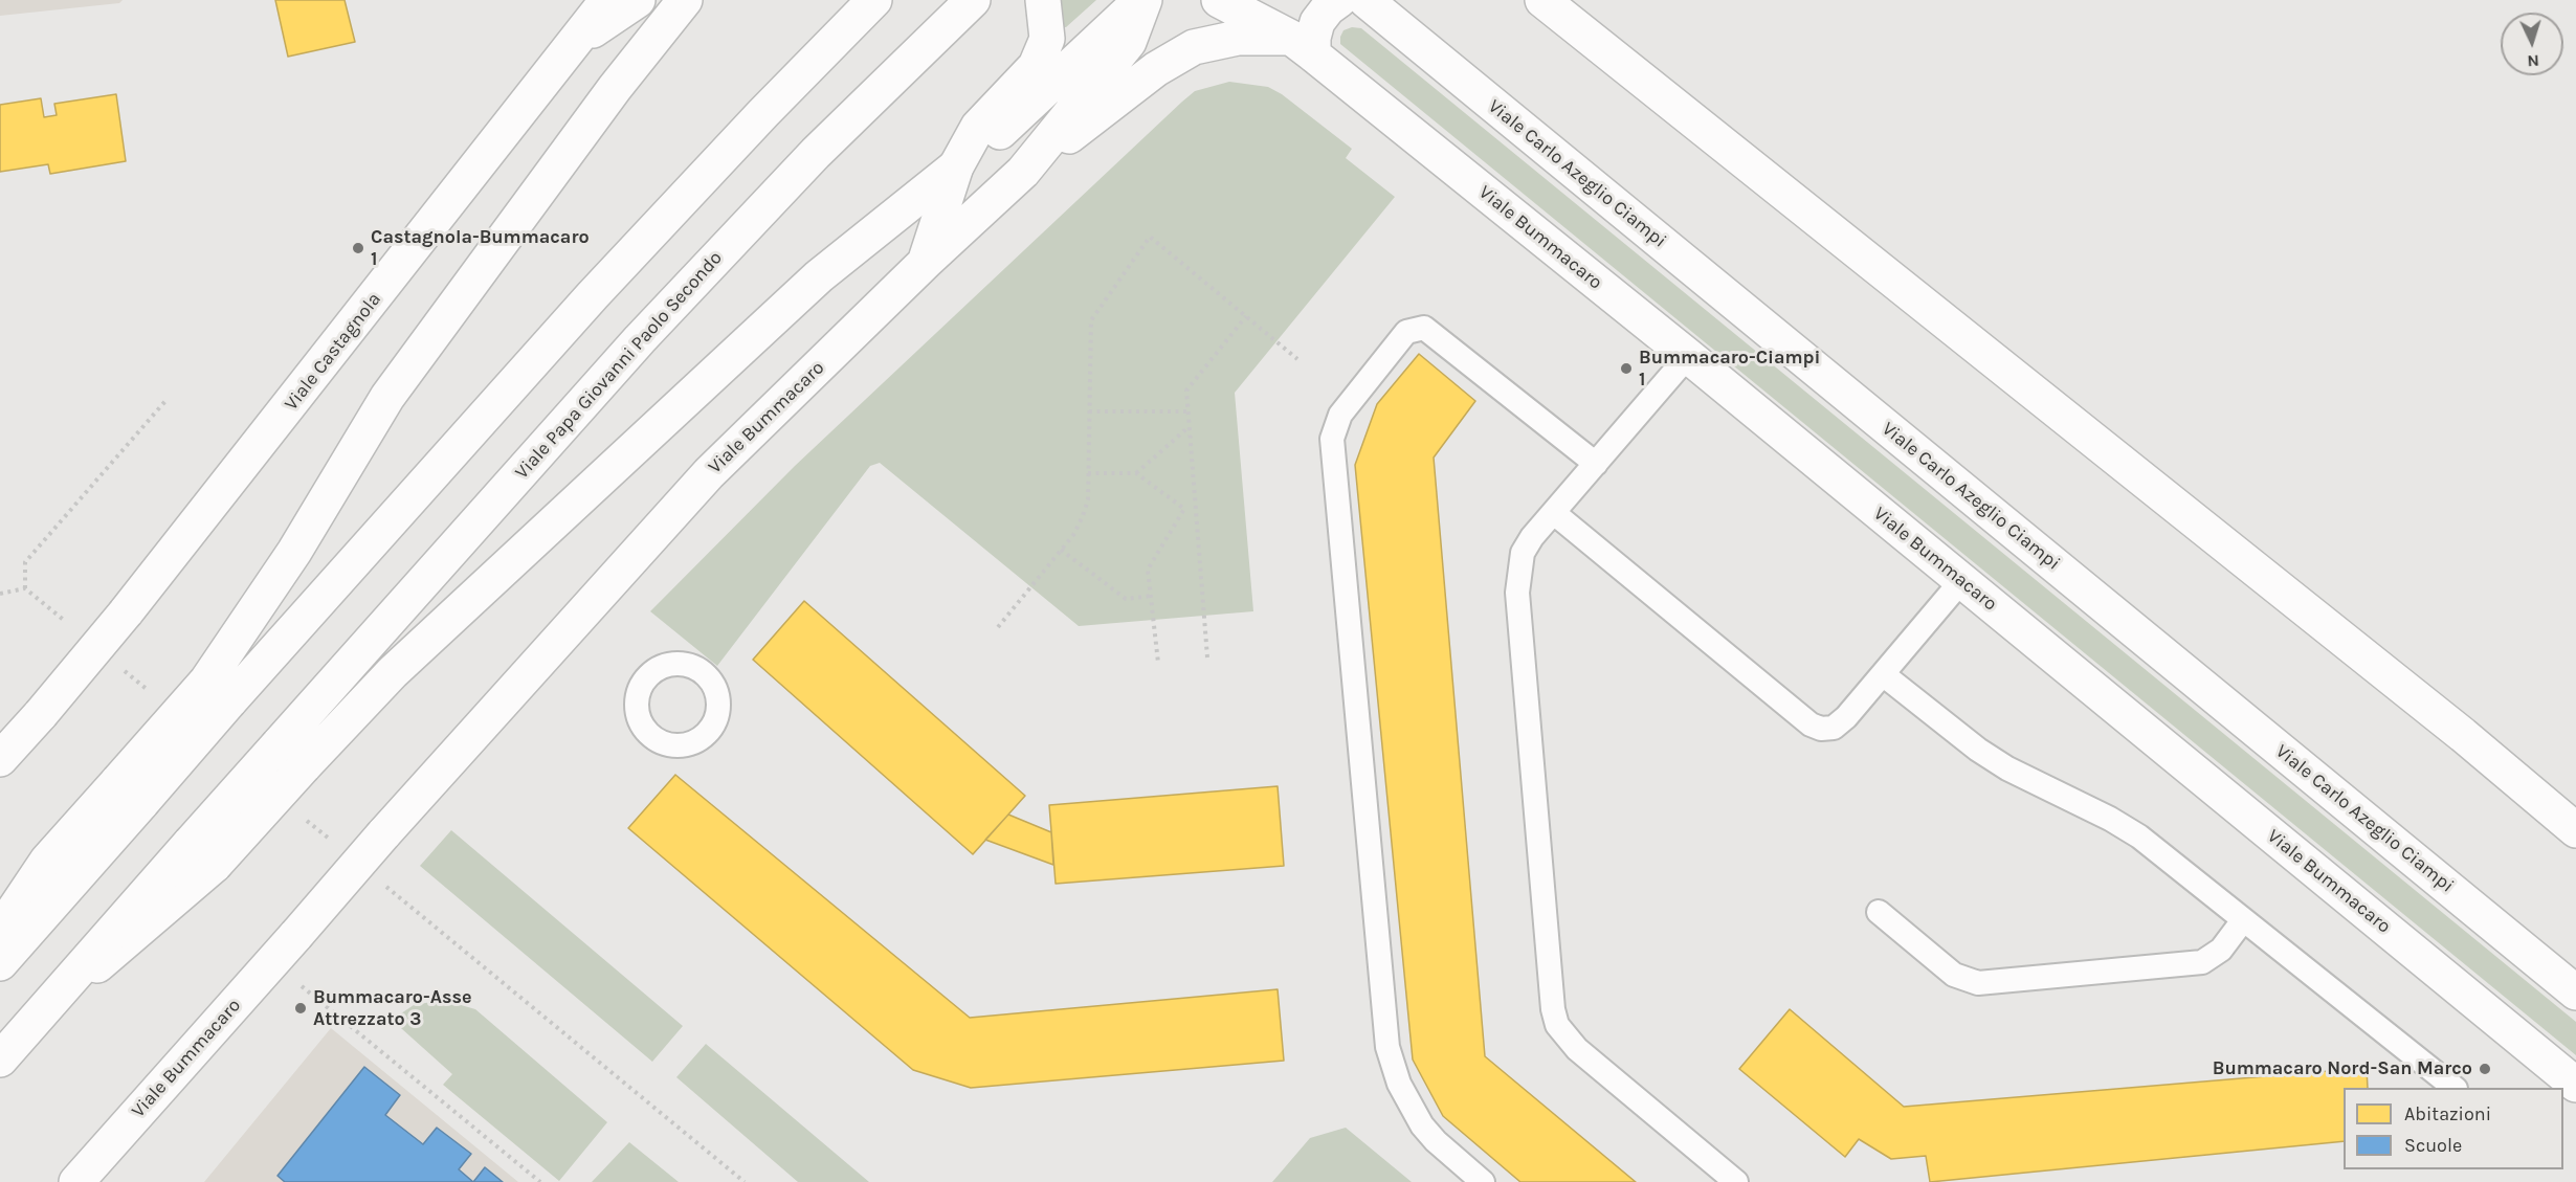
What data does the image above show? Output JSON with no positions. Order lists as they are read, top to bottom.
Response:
{
  "streets": {
    "main road": [
      "Viale Carlo Azeglio Ciampi",
      "Viale Bummacaro",
      "Viale Castagnola",
      "Viale Papa Giovanni Paolo Secondo"
    ]
  },
  "places": [
    "Castagnola-Bummacaro 1",
    "Bummacaro-Ciampi 1",
    "Bummacaro-Asse Attrezzato 3",
    "Bummacaro Nord-San Marco"
  ],
  "legend": ["Abitazioni", "Scuole"],
  "north": "bottom"
}
